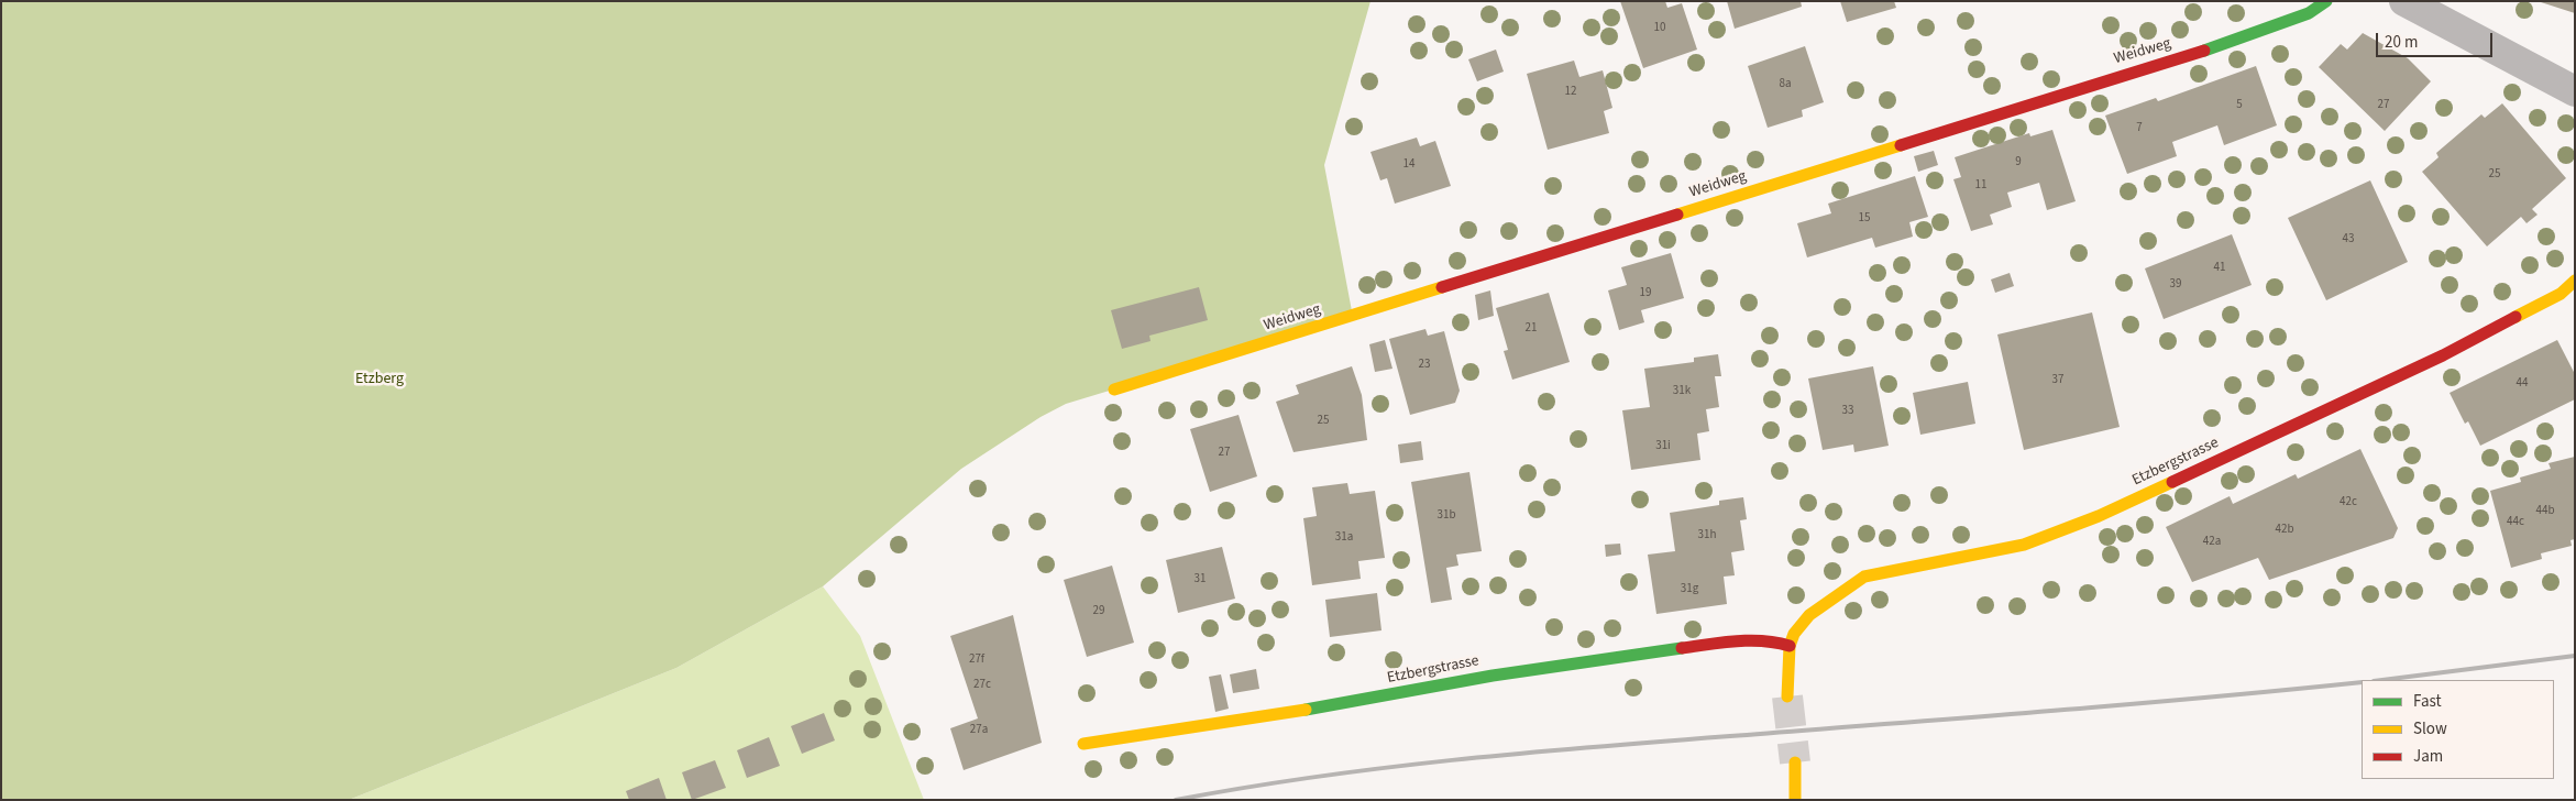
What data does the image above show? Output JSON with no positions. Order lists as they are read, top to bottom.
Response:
{
  "streets": {
    "street": ["Weidweg", "Etzbergstrasse"]
  },
  "parks": ["Etzberg"],
  "house_numbers": [
    "10",
    "8a",
    "12",
    "5",
    "27",
    "7",
    "9",
    "14",
    "25",
    "11",
    "15",
    "43",
    "41",
    "39",
    "19",
    "21",
    "23",
    "37",
    "44",
    "31k",
    "33",
    "25",
    "31i",
    "27",
    "42c",
    "44b",
    "31b",
    "44c",
    "42b",
    "31h",
    "31a",
    "42a",
    "31",
    "31g",
    "29",
    "27f",
    "27c",
    "27a"
  ],
  "legend": ["Fast", "Slow", "Jam"],
  "scale_bar": "20 m"
}
